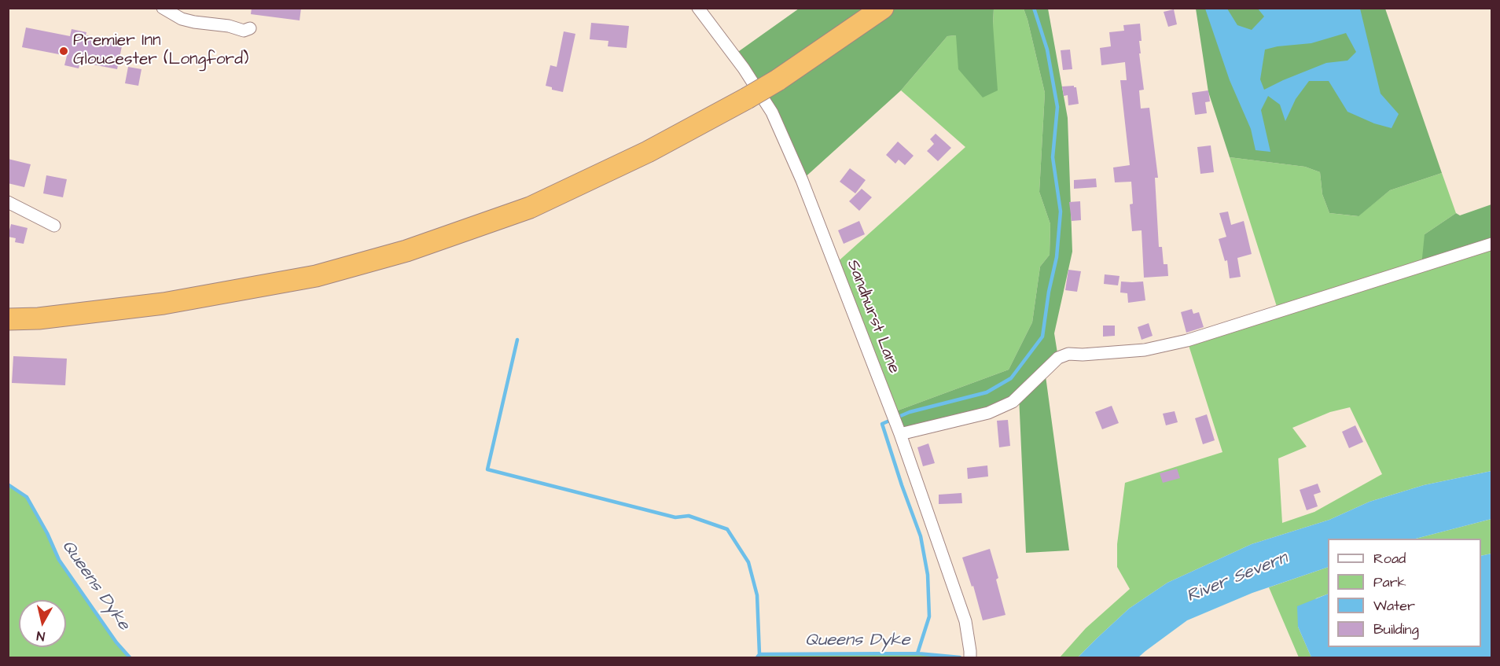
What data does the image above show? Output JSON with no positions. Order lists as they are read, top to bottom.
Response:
{
  "streets": {
    "street": ["Sandhurst Lane"]
  },
  "water": ["River Severn", "Queens Dyke"],
  "places": ["Premier Inn Gloucester (Longford)"],
  "legend": [
    "Road",
    "Park",
    "Water",
    "Building"
  ],
  "north": "bottom"
}
